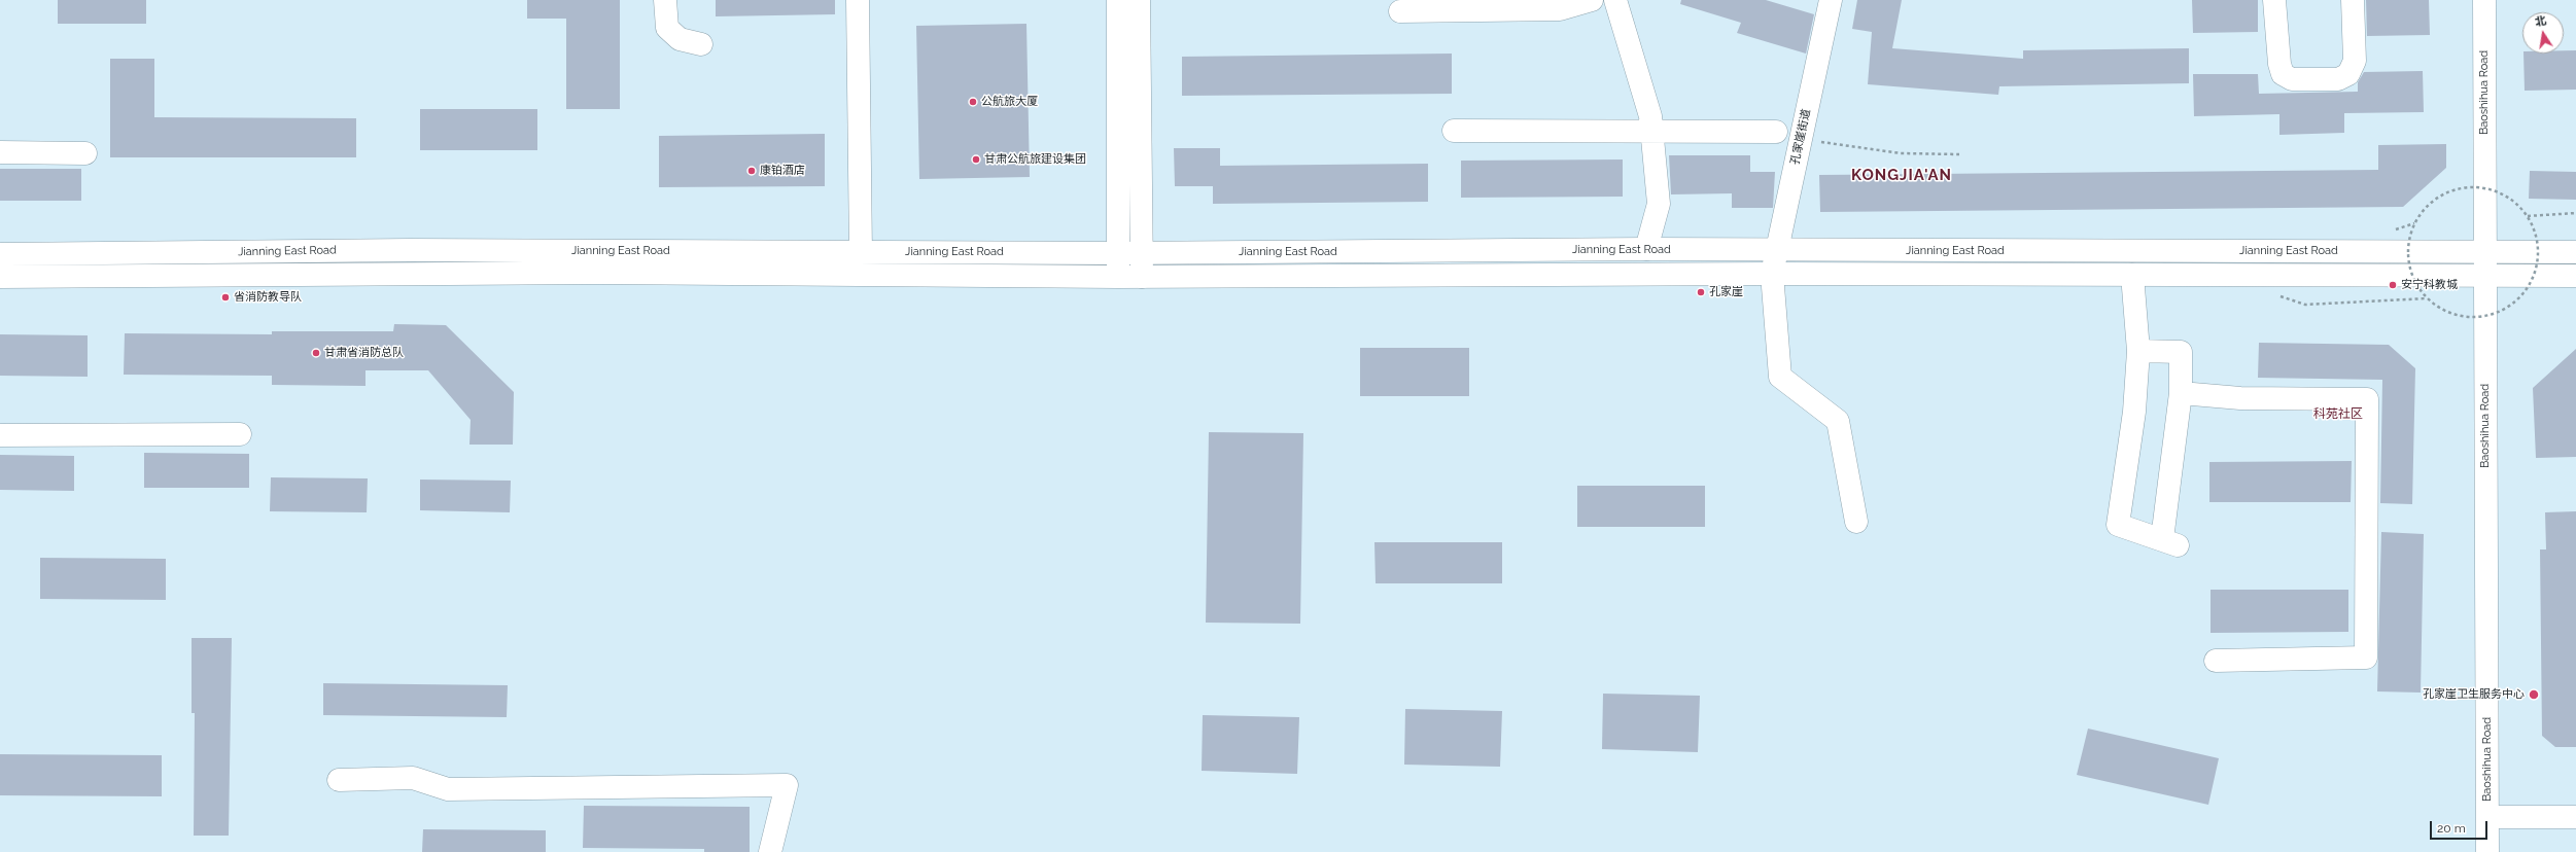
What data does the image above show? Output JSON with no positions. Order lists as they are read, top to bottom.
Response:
{
  "streets": {
    "main road": ["Baoshihua Road", "孔家崖街道", "Jianning East Road"]
  },
  "crossings": [
    ["Baoshihua Road", "Jianning East Road"],
    ["孔家崖街道", "Jianning East Road"]
  ],
  "districts": ["KONGJIA'AN", "科苑社区"],
  "places": [
    "公航旅大厦",
    "甘肃公航旅建设集团",
    "康铂酒店",
    "安宁科教城",
    "孔家崖",
    "省消防教导队",
    "甘肃省消防总队",
    "孔家崖卫生服务中心"
  ],
  "scale_bar": "20 m",
  "north": "top"
}
